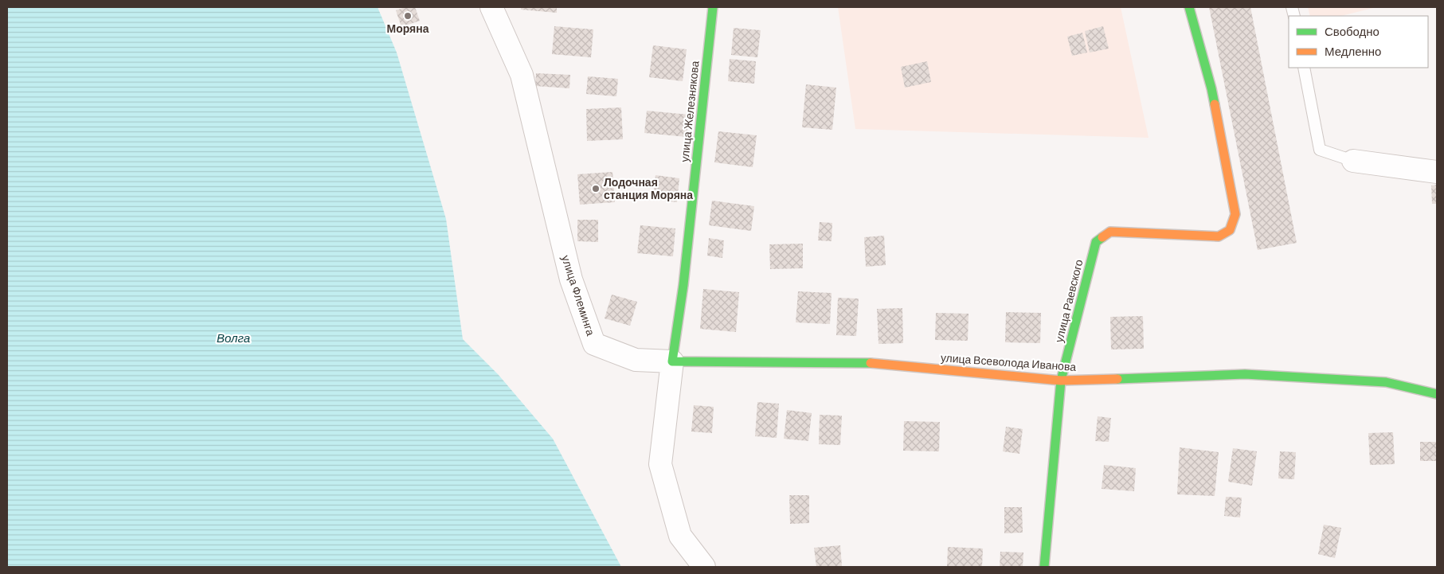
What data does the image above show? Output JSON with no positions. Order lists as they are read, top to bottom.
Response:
{
  "streets": {
    "street": [
      "улица Железнякова",
      "улица Флеминга",
      "улица Раевского",
      "улица Всеволода Иванова"
    ]
  },
  "crossings": [
    ["улица Железнякова", "улица Флеминга"],
    ["улица Железнякова", "улица Всеволода Иванова"],
    ["улица Флеминга", "улица Всеволода Иванова"],
    ["улица Раевского", "улица Всеволода Иванова"]
  ],
  "water": ["Волга"],
  "places": ["Моряна", "Лодочная станция Моряна"],
  "legend": ["Свободно", "Медленно"]
}
